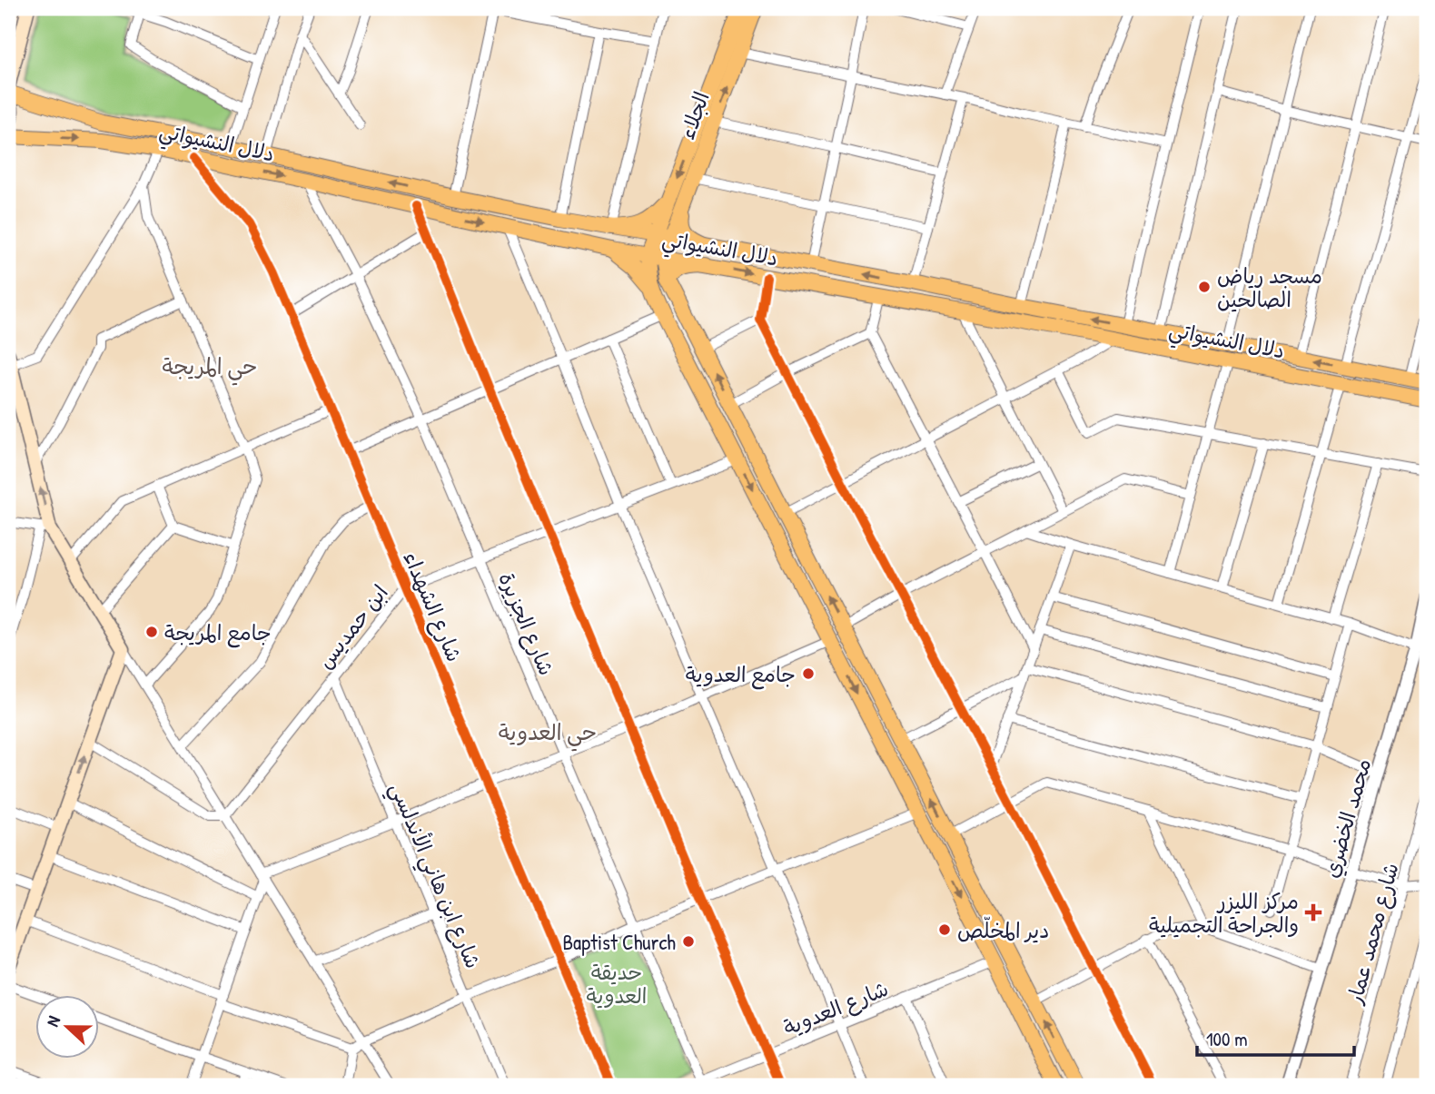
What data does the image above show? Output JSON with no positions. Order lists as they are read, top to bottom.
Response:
{
  "streets": {
    "main road": ["الجلاء", "دلال النشيواتي"],
    "street": [
      "شارع الشهداء",
      "شارع الجزيرة",
      "ابن حمديس",
      "محمد الخضري",
      "شارع ابن هاني الأندلسي",
      "شارع محمد عمار",
      "شارع العدوية"
    ]
  },
  "crossings": [
    ["الجلاء", "دلال النشيواتي"],
    ["دلال النشيواتي", "شارع الشهداء"],
    ["دلال النشيواتي", "شارع الجزيرة"],
    ["شارع الشهداء", "ابن حمديس"],
    ["شارع الجزيرة", "ابن حمديس"],
    ["شارع الجزيرة", "شارع العدوية"],
    ["ابن حمديس", "شارع ابن هاني الأندلسي"]
  ],
  "districts": ["حي المريجة", "حي العدوية"],
  "parks": ["حديقة العدوية"],
  "places": {
    "other": [
      "مسجد رياض الصالحين",
      "جامع المريجة",
      "جامع العدوية",
      "دير المخلّص",
      "Baptist Church"
    ],
    "health": ["مركز الليزر والجراحة التجميلية"]
  },
  "scale_bar": "100 m",
  "north": "left"
}
